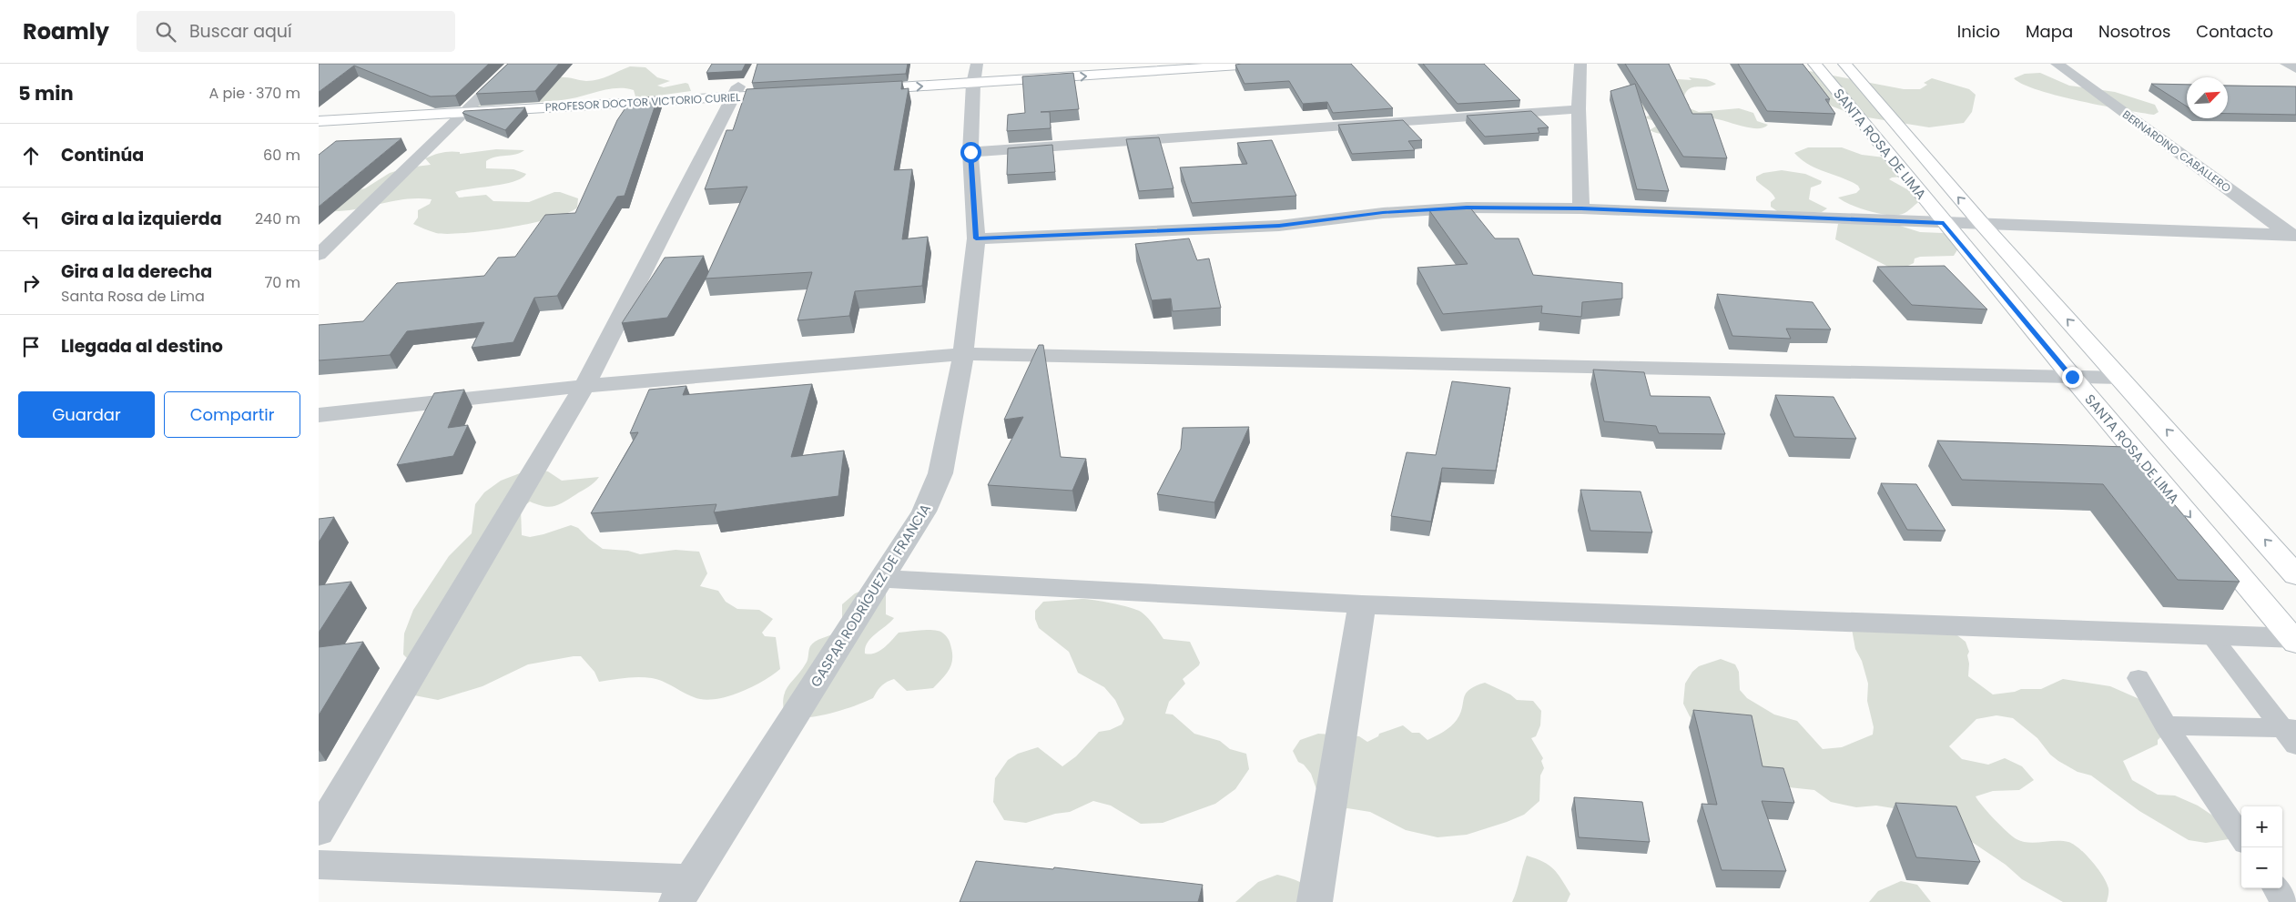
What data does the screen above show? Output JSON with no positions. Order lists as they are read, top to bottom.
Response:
{
  "streets": {
    "street": [
      "PROFESOR DOCTOR VICTORIO CURIEL",
      "SANTA ROSA DE LIMA",
      "BERNARDINO CABALLERO",
      "GASPAR RODRÍGUEZ DE FRANCIA"
    ]
  },
  "north": "top right",
  "page": {
    "header": "Roamly",
    "search": "Buscar aquí",
    "nav": [
      "Inicio",
      "Mapa",
      "Nosotros",
      "Contacto"
    ],
    "heading": ["5 min", "A pie · 370 m"],
    "list": [
      ["Continúa", "60 m"],
      ["Gira a la izquierda", "240 m"],
      ["Gira a la derecha", "Santa Rosa de Lima", "70 m"],
      "Llegada al destino"
    ],
    "buttons": ["Guardar", "Compartir"],
    "map_buttons": ["+", "−"]
  }
}
